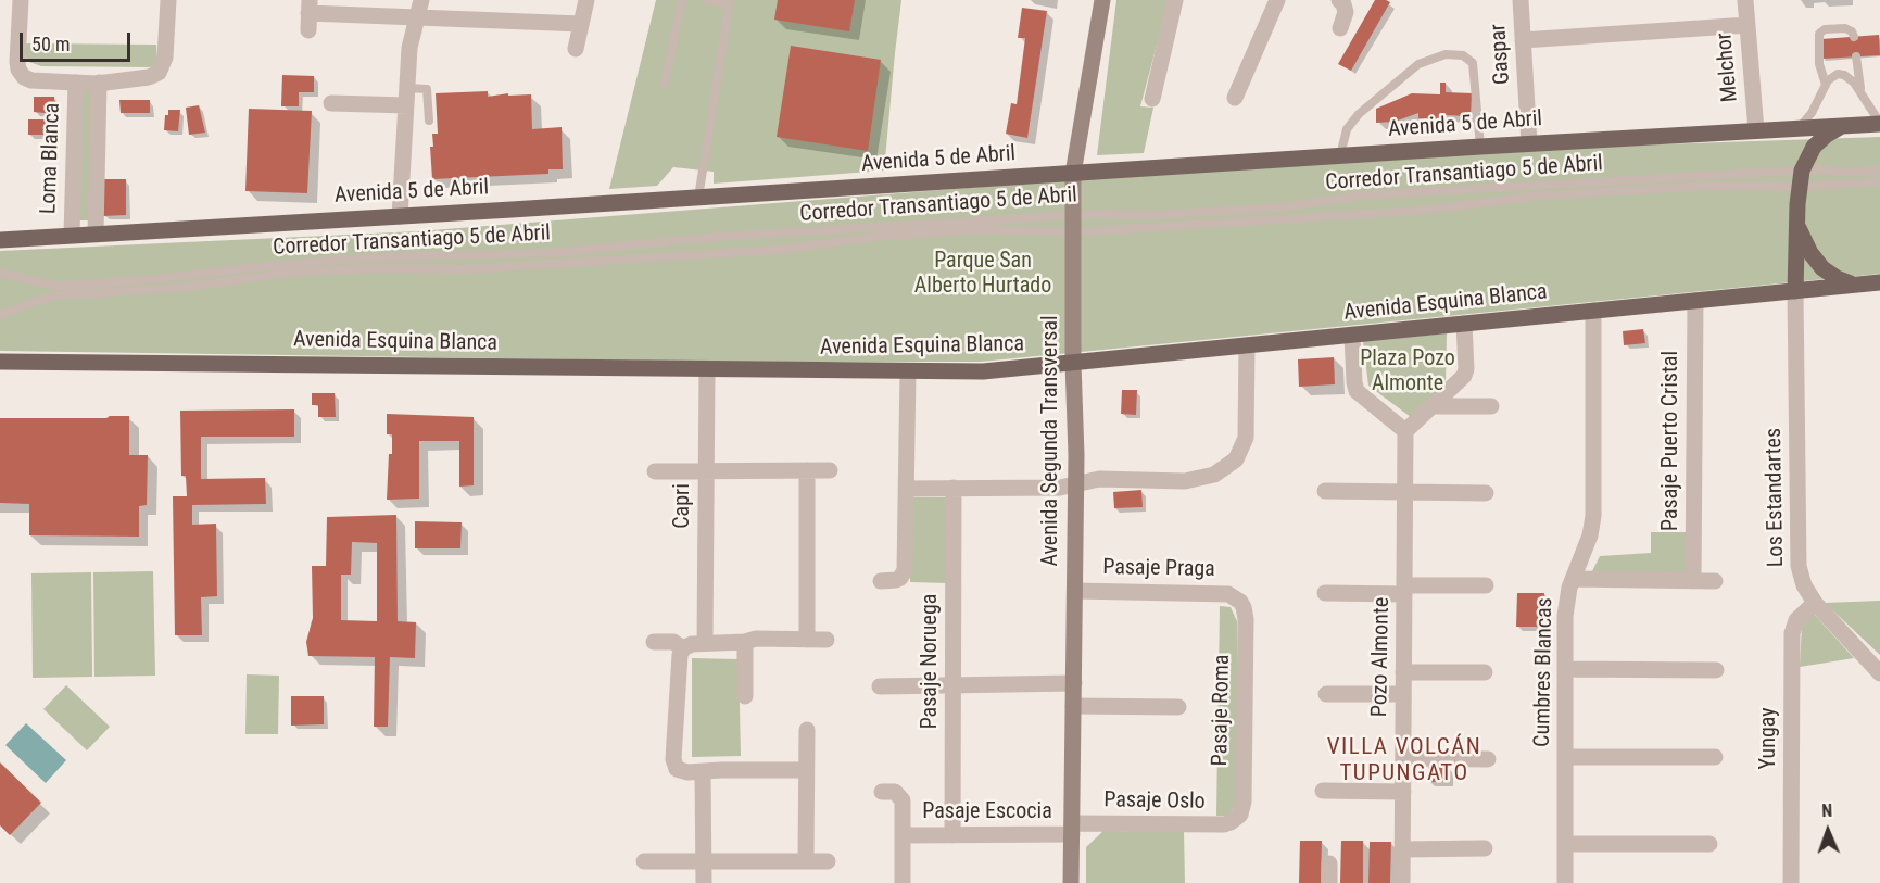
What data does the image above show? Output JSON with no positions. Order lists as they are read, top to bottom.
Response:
{
  "streets": {
    "main road": ["Avenida 5 de Abril", "Avenida Esquina Blanca", "Avenida Segunda Transversal"],
    "street": [
      "Gaspar",
      "Melchor",
      "Loma Blanca",
      "Pasaje Puerto Cristal",
      "Los Estandartes",
      "Capri",
      "Pasaje Praga",
      "Pozo Almonte",
      "Pasaje Noruega",
      "Cumbres Blancas",
      "Pasaje Roma",
      "Yungay",
      "Pasaje Oslo",
      "Pasaje Escocia"
    ],
    "lane": ["Corredor Transantiago 5 de Abril"]
  },
  "crossings": [
    ["Gaspar", "Avenida 5 de Abril"],
    ["Melchor", "Avenida 5 de Abril"],
    ["Avenida 5 de Abril", "Loma Blanca"],
    ["Avenida 5 de Abril", "Avenida Segunda Transversal"],
    ["Corredor Transantiago 5 de Abril", "Avenida Segunda Transversal"],
    ["Avenida Esquina Blanca", "Avenida Segunda Transversal"],
    ["Avenida Esquina Blanca", "Pasaje Puerto Cristal"],
    ["Avenida Esquina Blanca", "Los Estandartes"],
    ["Avenida Esquina Blanca", "Capri"],
    ["Avenida Esquina Blanca", "Pasaje Noruega"],
    ["Avenida Esquina Blanca", "Cumbres Blancas"],
    ["Avenida Segunda Transversal", "Pasaje Praga"],
    ["Avenida Segunda Transversal", "Pasaje Oslo"],
    ["Avenida Segunda Transversal", "Pasaje Escocia"],
    ["Los Estandartes", "Yungay"],
    ["Pasaje Praga", "Pasaje Roma"],
    ["Pasaje Noruega", "Pasaje Escocia"],
    ["Pasaje Roma", "Pasaje Oslo"],
    ["Pasaje Oslo", "Pasaje Escocia"]
  ],
  "districts": ["VILLA VOLCÁN TUPUNGATO"],
  "parks": ["Parque San Alberto Hurtado", "Plaza Pozo Almonte"],
  "scale_bar": "50 m",
  "north": "top"
}
